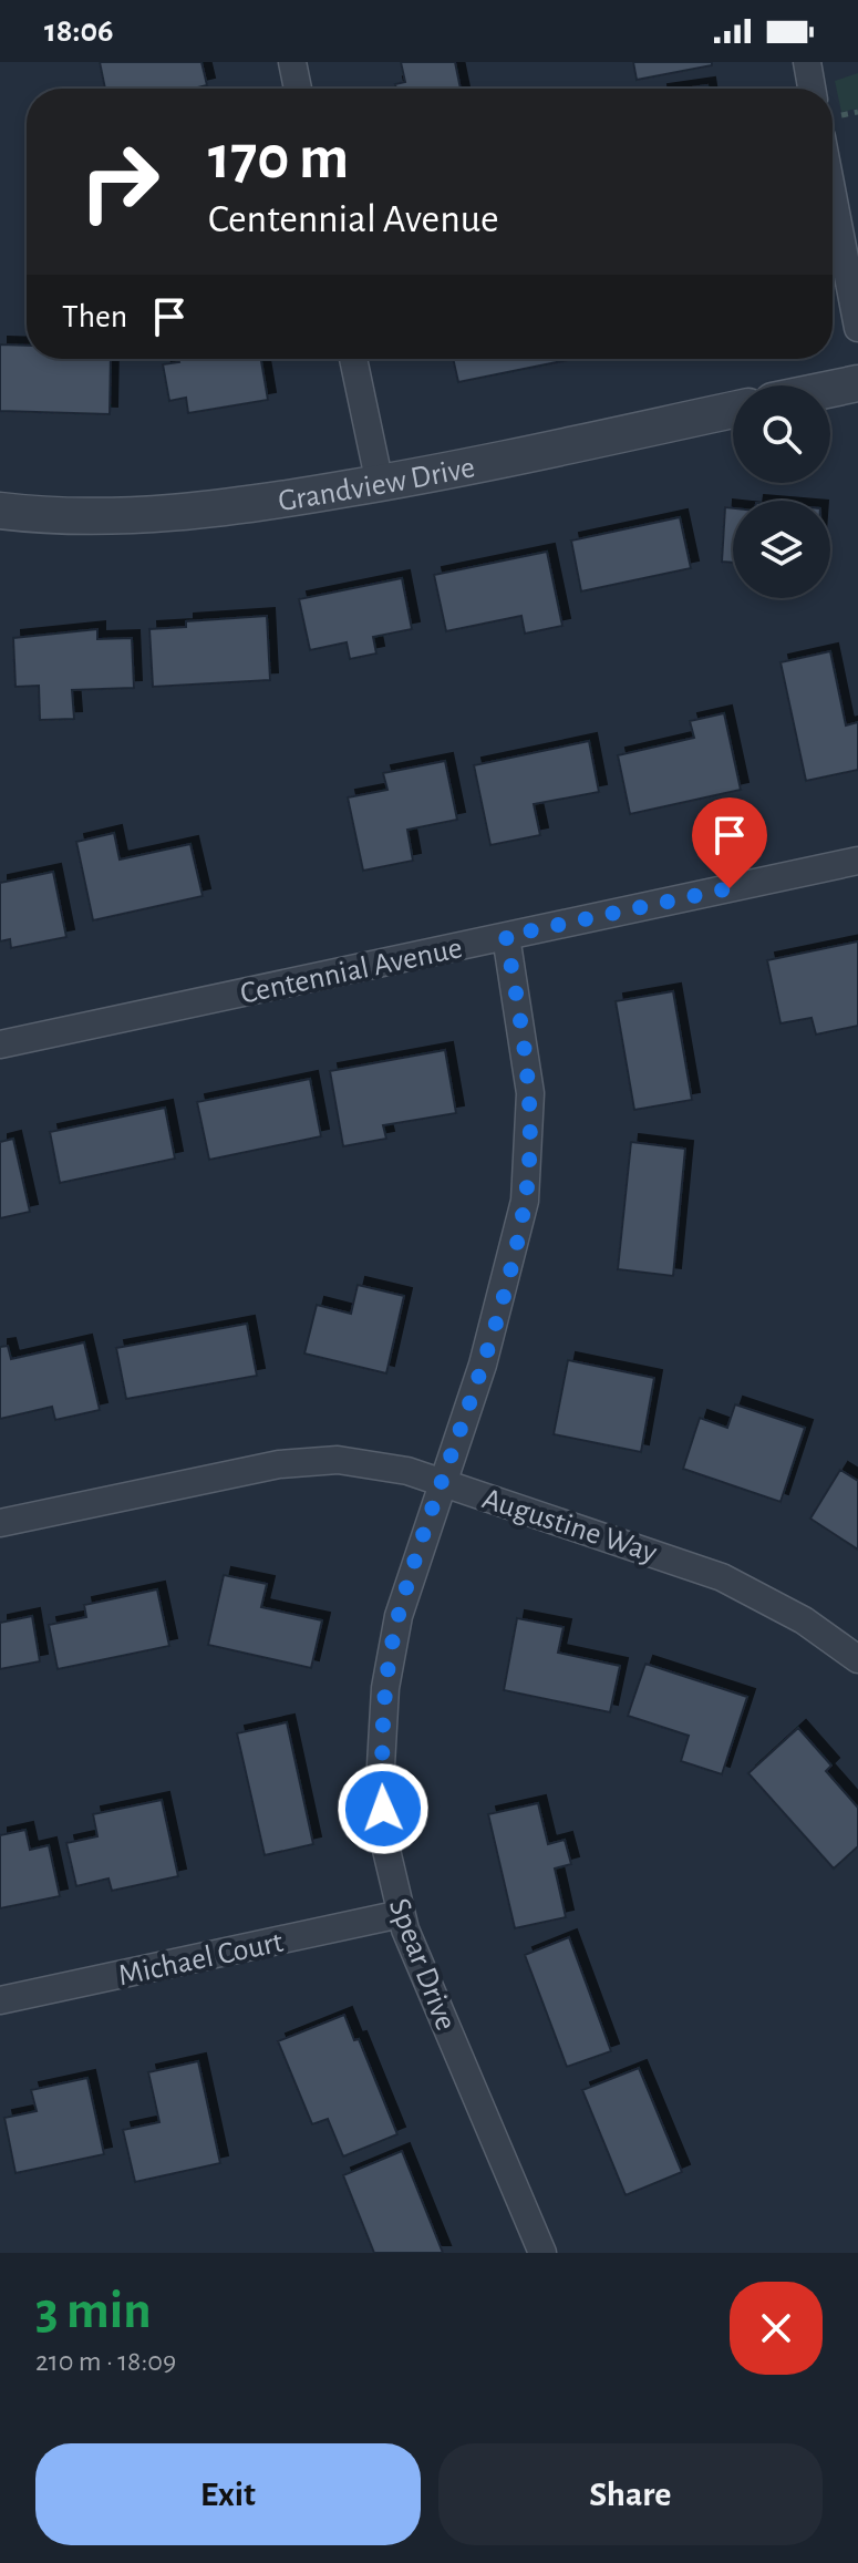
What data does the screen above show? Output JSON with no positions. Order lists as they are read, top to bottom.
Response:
{
  "streets": {
    "street": [
      "Grandview Drive",
      "Centennial Avenue",
      "Augustine Way",
      "Michael Court",
      "Spear Drive"
    ]
  },
  "crossings": [
    ["Centennial Avenue", "Spear Drive"],
    ["Augustine Way", "Spear Drive"],
    ["Michael Court", "Spear Drive"]
  ],
  "page": {
    "status": "18:06",
    "turn": ["170 m", "Centennial Avenue"],
    "then": "Then",
    "heading": ["3 min", "210 m · 18:09"],
    "buttons": ["Exit", "Share"]
  }
}
